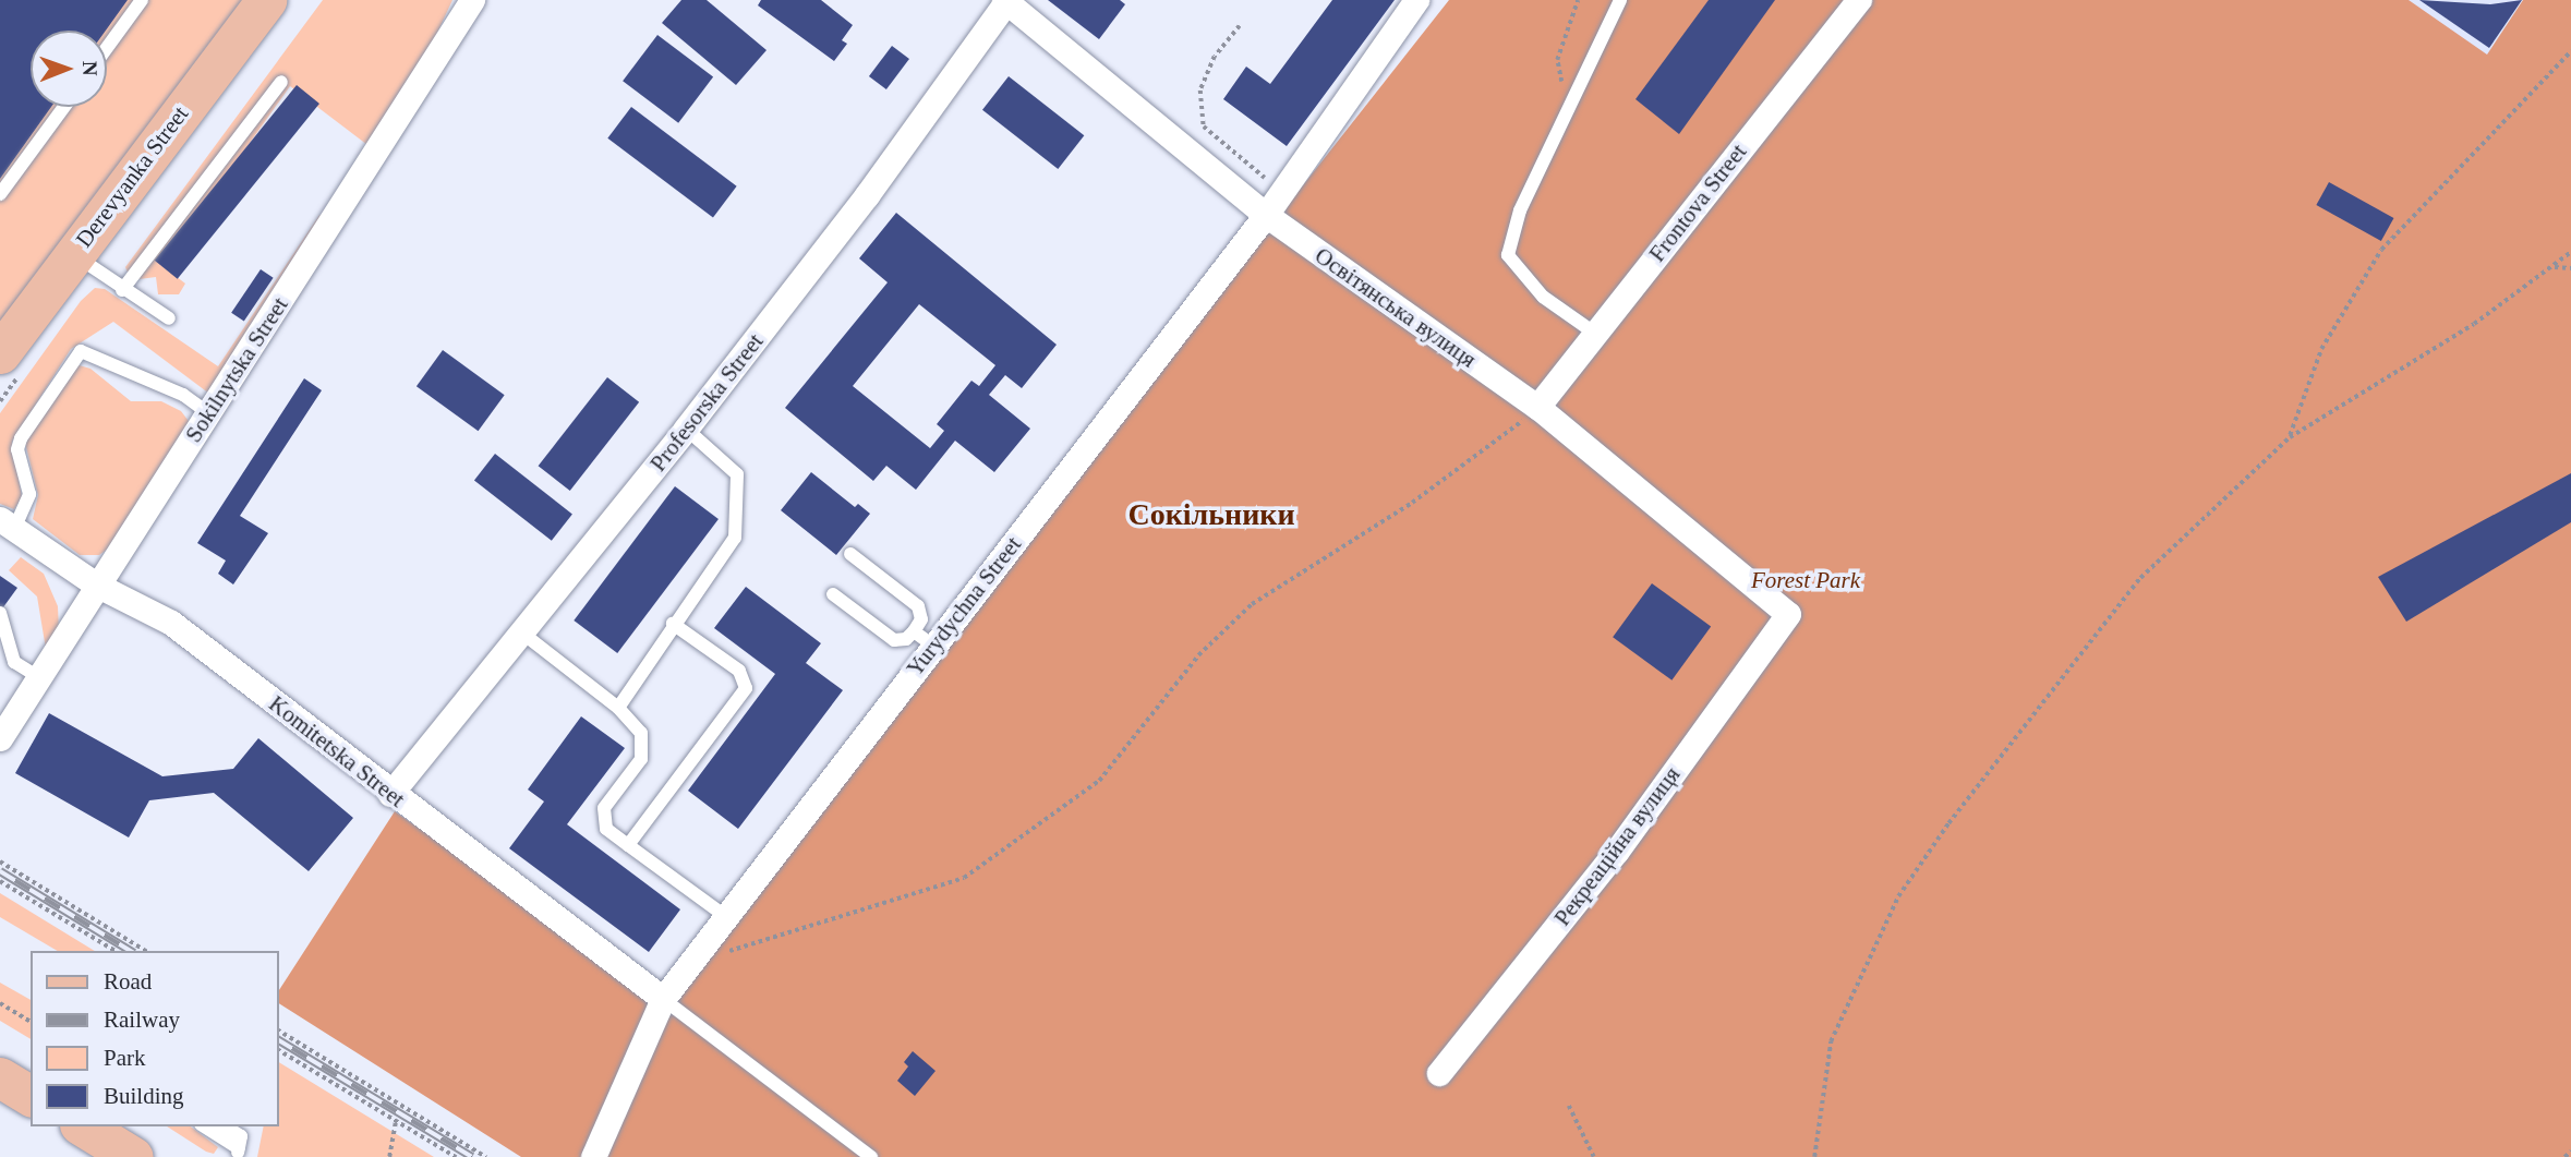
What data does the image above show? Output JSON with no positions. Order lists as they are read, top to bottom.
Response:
{
  "streets": {
    "main road": ["Derevyanka Street"],
    "street": [
      "Frontova Street",
      "Освітянська вулиця",
      "Sokilnytska Street",
      "Profesorska Street",
      "Yurydychna Street",
      "Komitetska Street",
      "Рекреаційна вулиця"
    ]
  },
  "crossings": [
    ["Frontova Street", "Освітянська вулиця"],
    ["Освітянська вулиця", "Profesorska Street"],
    ["Освітянська вулиця", "Yurydychna Street"],
    ["Освітянська вулиця", "Рекреаційна вулиця"],
    ["Sokilnytska Street", "Komitetska Street"],
    ["Profesorska Street", "Komitetska Street"],
    ["Yurydychna Street", "Komitetska Street"]
  ],
  "districts": ["Сокільники"],
  "parks": ["Forest Park"],
  "legend": [
    "Road",
    "Railway",
    "Park",
    "Building"
  ],
  "north": "right"
}
